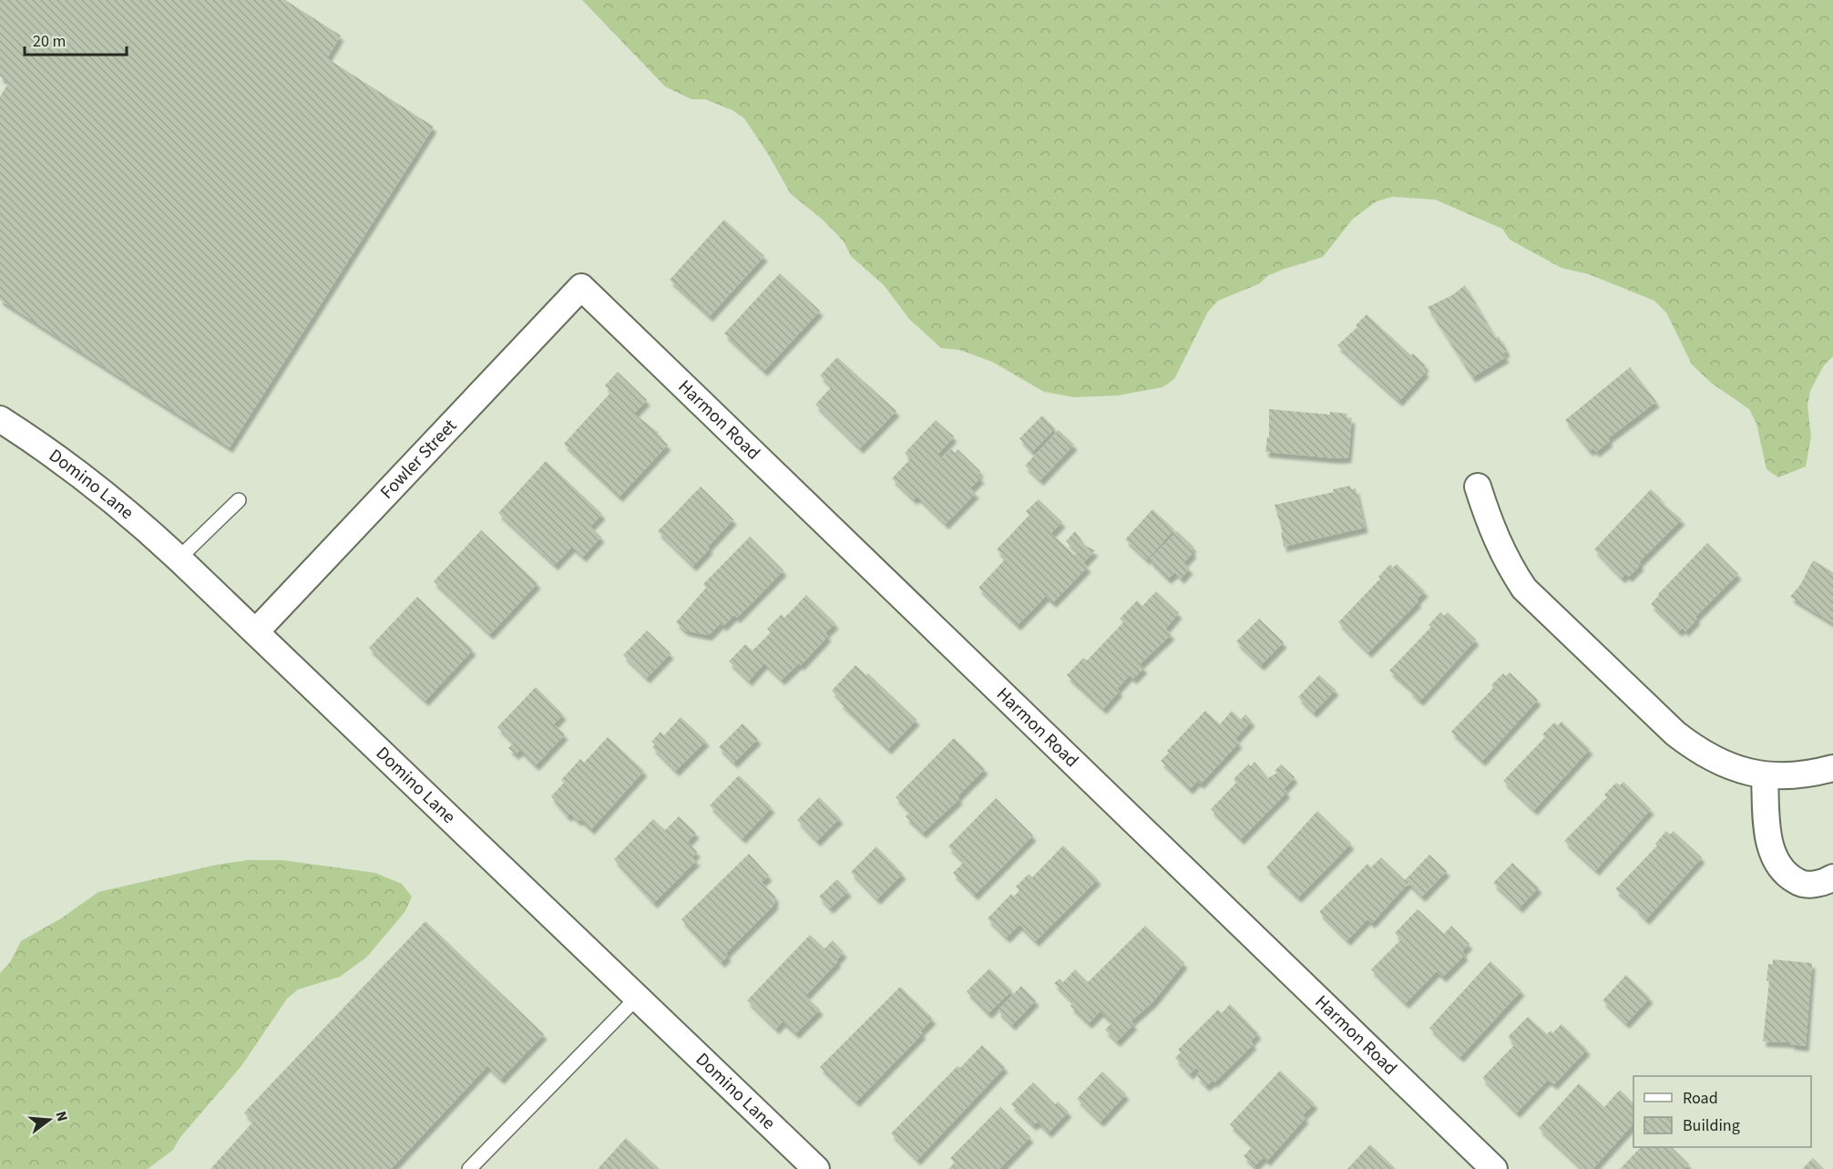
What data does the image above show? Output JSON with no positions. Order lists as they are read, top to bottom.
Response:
{
  "streets": {
    "street": ["Harmon Road", "Fowler Street", "Domino Lane"]
  },
  "crossings": [
    ["Harmon Road", "Fowler Street"],
    ["Fowler Street", "Domino Lane"]
  ],
  "legend": ["Road", "Building"],
  "scale_bar": "20 m",
  "north": "right"
}
